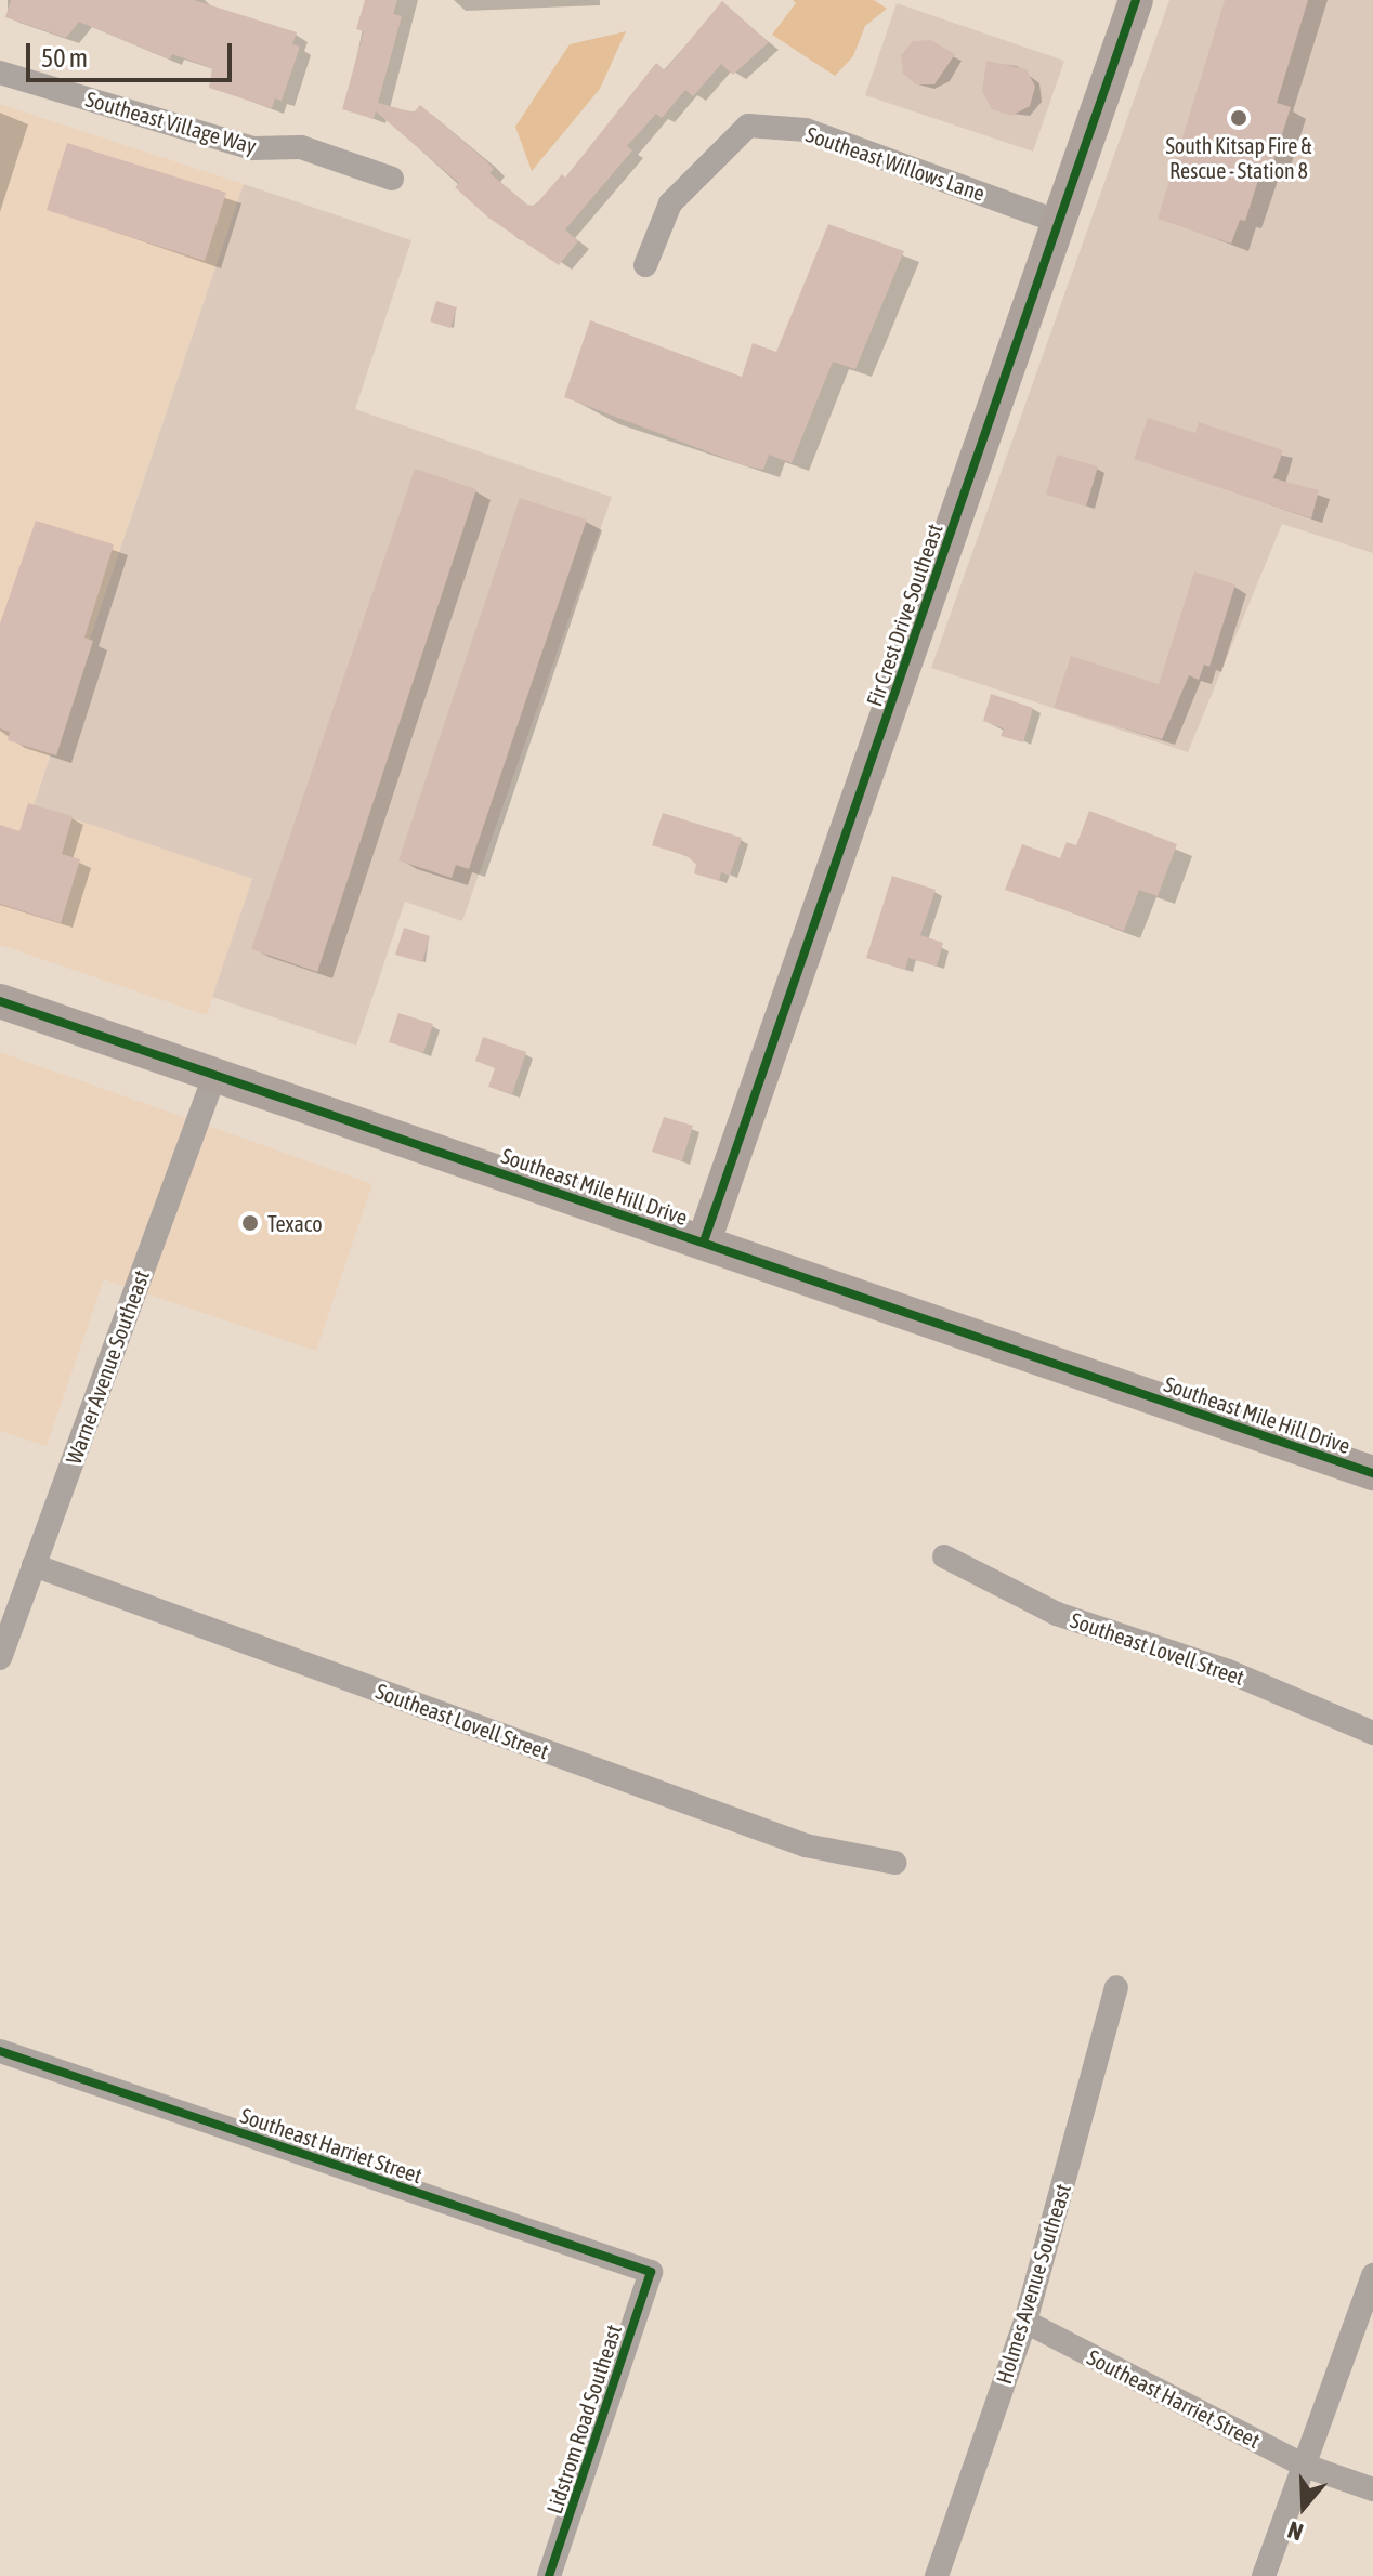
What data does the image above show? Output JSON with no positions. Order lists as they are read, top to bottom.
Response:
{
  "streets": {
    "main road": ["Fir Crest Drive Southeast", "Southeast Mile Hill Drive"],
    "street": [
      "Southeast Village Way",
      "Southeast Willows Lane",
      "Warner Avenue Southeast",
      "Southeast Lovell Street",
      "Southeast Harriet Street",
      "Holmes Avenue Southeast",
      "Lidstrom Road Southeast"
    ]
  },
  "crossings": [
    ["Southeast Willows Lane", "Fir Crest Drive Southeast"],
    ["Fir Crest Drive Southeast", "Southeast Mile Hill Drive"],
    ["Southeast Mile Hill Drive", "Warner Avenue Southeast"],
    ["Warner Avenue Southeast", "Southeast Lovell Street"],
    ["Southeast Harriet Street", "Holmes Avenue Southeast"],
    ["Southeast Harriet Street", "Lidstrom Road Southeast"]
  ],
  "places": ["South Kitsap Fire & Rescue - Station 8", "Texaco"],
  "scale_bar": "50 m",
  "north": "bottom"
}
